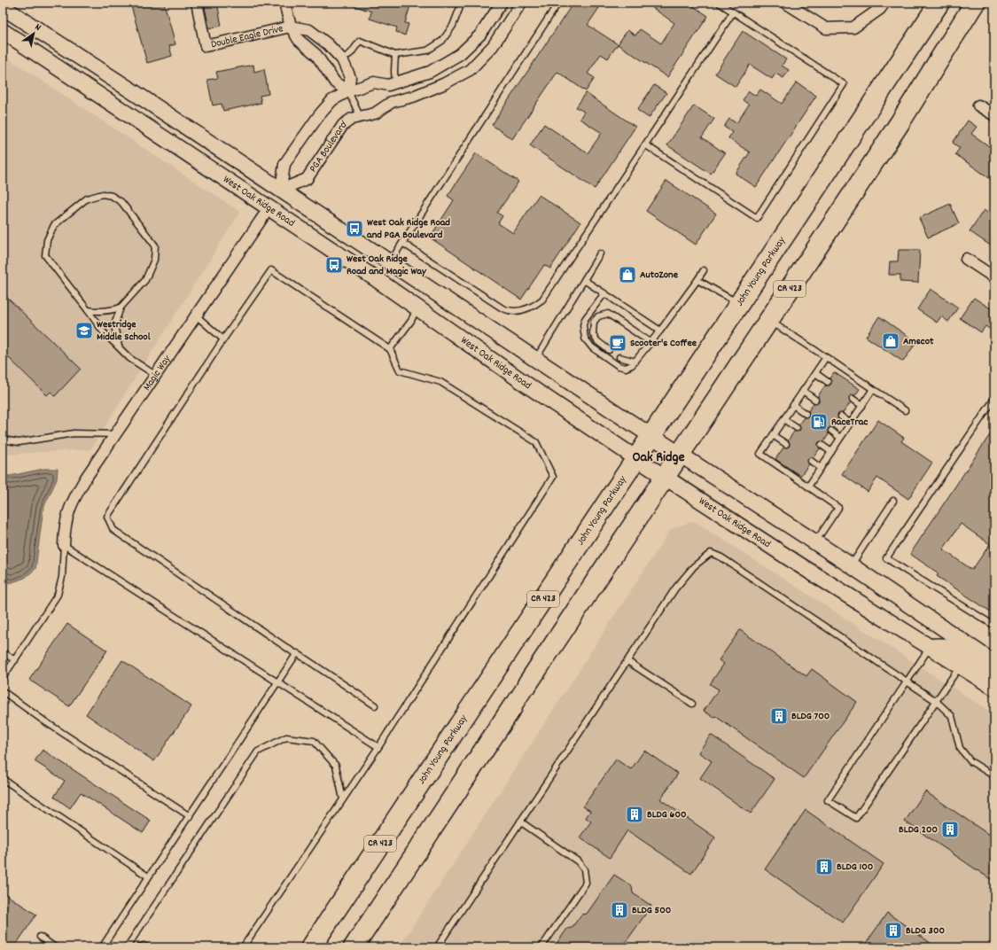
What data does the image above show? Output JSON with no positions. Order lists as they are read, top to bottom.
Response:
{
  "streets": {
    "highway": ["John Young Parkway", "CR 423"],
    "street": [
      "Double Eagle Drive",
      "PGA Boulevard",
      "West Oak Ridge Road",
      "Magic Way"
    ]
  },
  "crossings": [
    ["Double Eagle Drive", "PGA Boulevard"],
    ["PGA Boulevard", "West Oak Ridge Road"],
    ["West Oak Ridge Road", "John Young Parkway"],
    ["West Oak Ridge Road", "CR 423"],
    ["West Oak Ridge Road", "Magic Way"]
  ],
  "districts": ["Oak Ridge"],
  "places": {
    "bus stop": ["West Oak Ridge Road and PGA Boulevard", "West Oak Ridge Road and Magic Way"],
    "shop": ["AutoZone", "Amscot"],
    "school or university": ["Westridge Middle School"],
    "cafe": ["Scooter's Coffee"],
    "fuel station": ["RaceTrac"],
    "building": [
      "BLDG 700",
      "BLDG 600",
      "BLDG 200",
      "BLDG 100",
      "BLDG 500",
      "BLDG 300"
    ]
  },
  "north": "top right"
}
